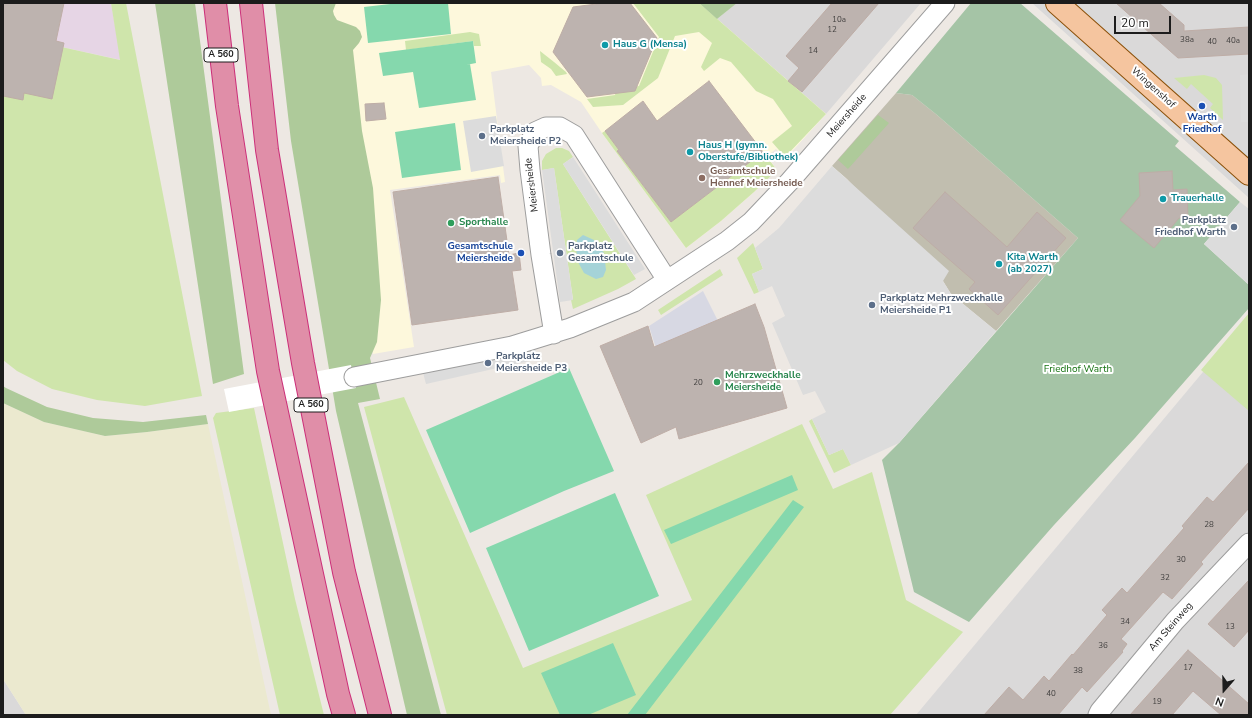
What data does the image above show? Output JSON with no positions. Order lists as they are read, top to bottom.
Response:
{
  "streets": {
    "highway": ["A 560"],
    "main road": ["Wingenshof"],
    "street": ["Meiersheide", "Am Steinweg"]
  },
  "parks": ["Friedhof Warth"],
  "places": [
    "Haus G (Mensa)",
    "Warth Friedhof",
    "Parkplatz Meiersheide P2",
    "Haus H (gymn. Oberstufe/Bibliothek)",
    "Gesamtschule Hennef Meiersheide",
    "Trauerhalle",
    "Sporthalle",
    "Parkplatz Friedhof Warth",
    "Gesamtschule Meiersheide",
    "Parkplatz Gesamtschule",
    "Kita Warth (ab 2027)",
    "Parkplatz Mehrzweckhalle Meiersheide P1",
    "Parkplatz Meiersheide P3",
    "Mehrzweckhalle Meiersheide"
  ],
  "house_numbers": [
    "10a",
    "12",
    "38a",
    "40a",
    "40",
    "14",
    "20",
    "28",
    "30",
    "32",
    "34",
    "13",
    "36",
    "17",
    "38",
    "40",
    "19"
  ],
  "scale_bar": "20 m",
  "north": "bottom"
}
